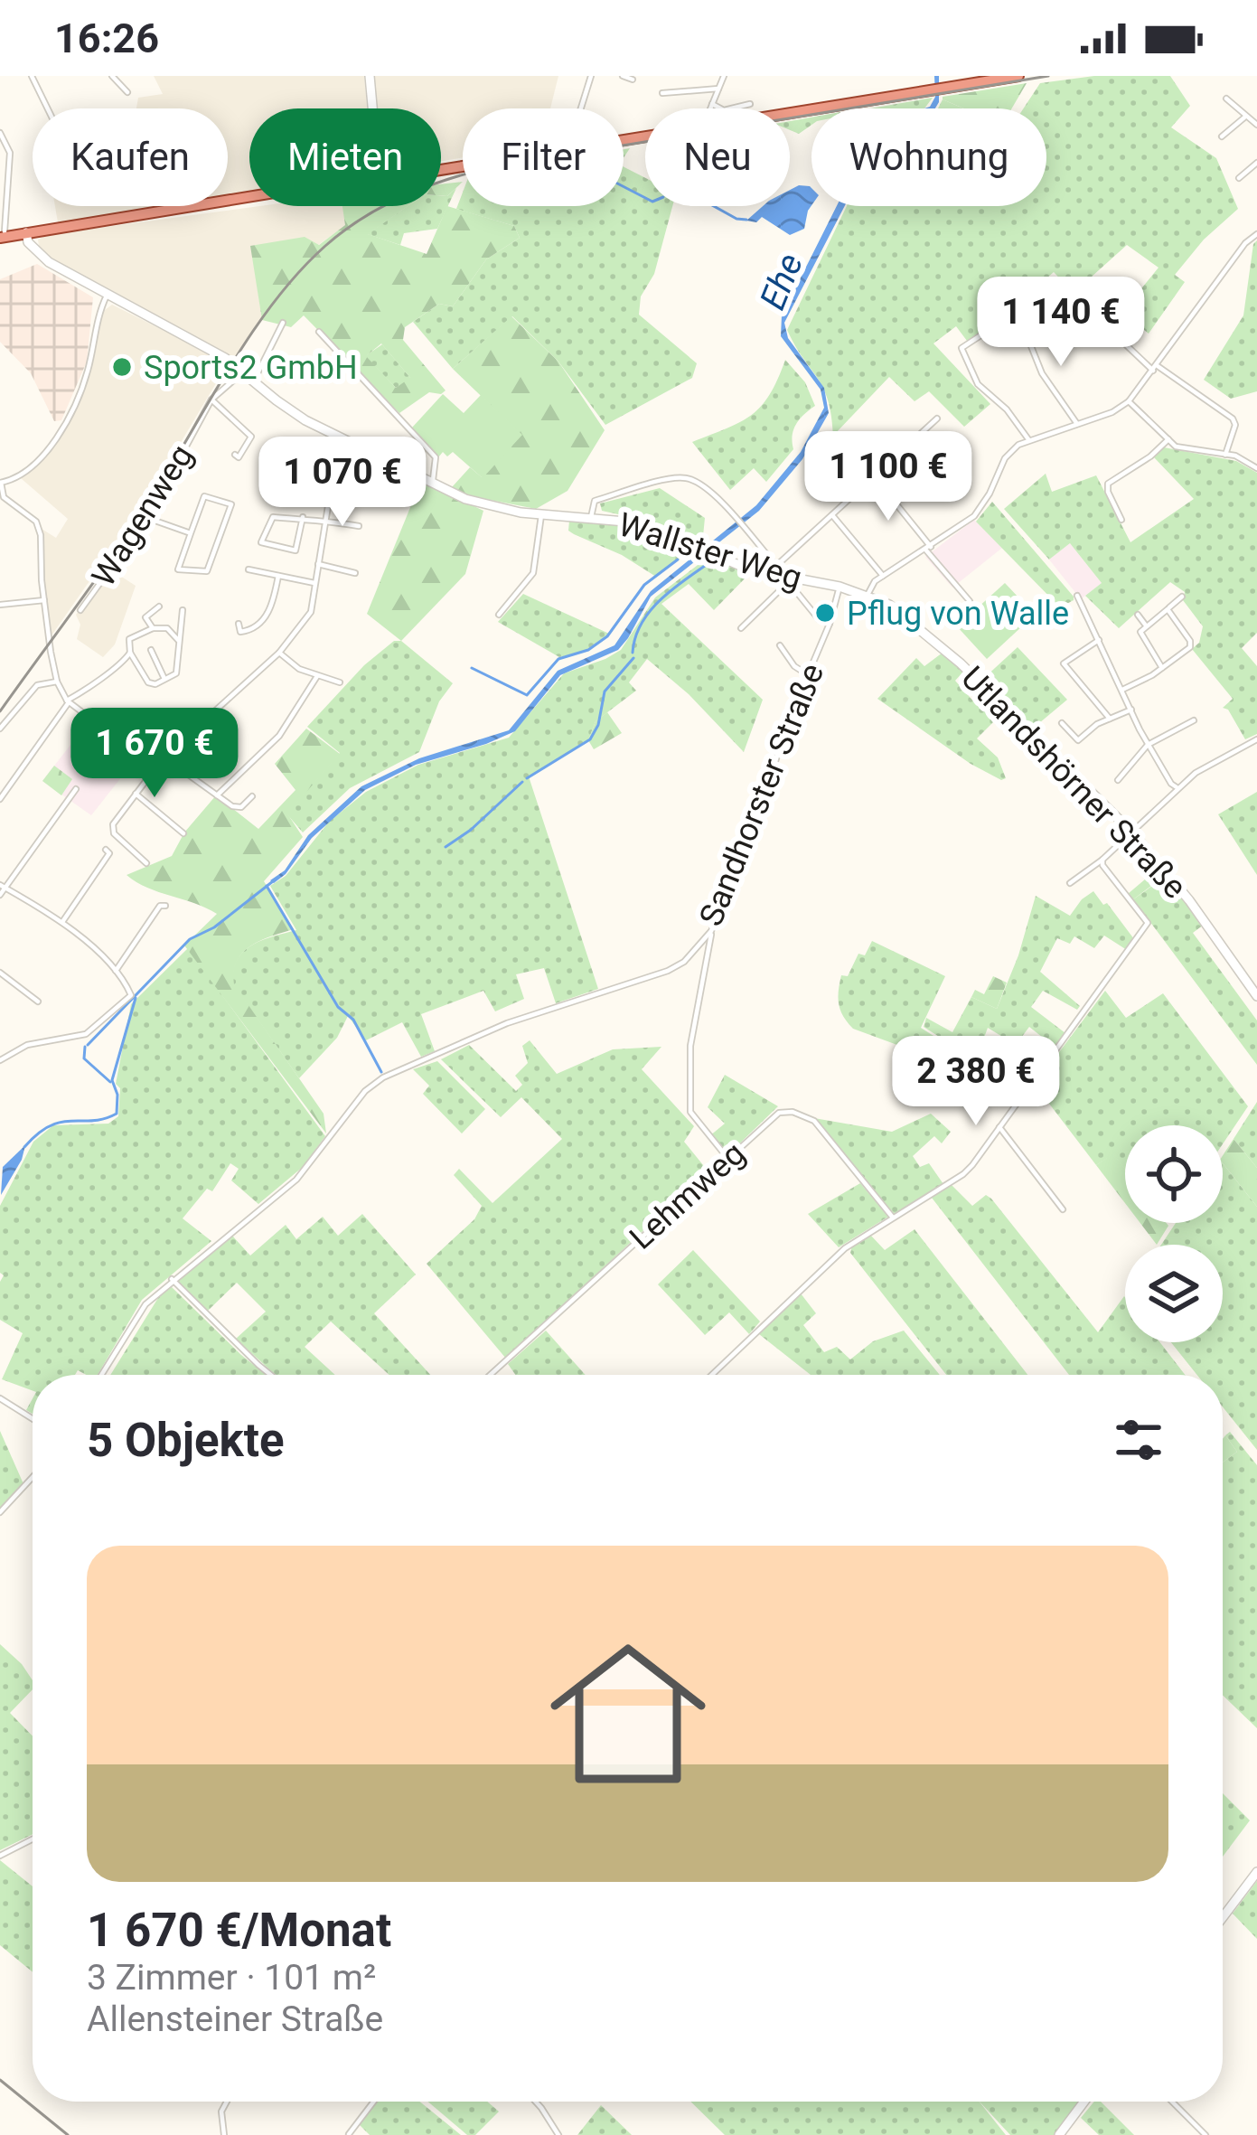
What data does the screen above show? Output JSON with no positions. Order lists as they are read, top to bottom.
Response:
{
  "streets": {
    "street": [
      "Wagenweg",
      "Wallster Weg",
      "Utlandshörner Straße",
      "Sandhorster Straße",
      "Lehmweg"
    ]
  },
  "crossings": [
    ["Wagenweg", "Wallster Weg"],
    ["Wallster Weg", "Utlandshörner Straße"],
    ["Wallster Weg", "Sandhorster Straße"]
  ],
  "water": ["Ehe"],
  "places": ["Sports2 GmbH", "Pflug von Walle"],
  "page": {
    "status": "16:26",
    "chip": [
      "Kaufen",
      "Mieten",
      "Filter",
      "Neu",
      "Wohnung"
    ],
    "price": [
      "1 140 €",
      "1 100 €",
      "1 070 €",
      "1 670 €",
      "2 380 €"
    ],
    "heading": "5 Objekte",
    "list": [
      {
        "name": "1 670 €/Monat",
        "note": "3 Zimmer · 101 m² · Allensteiner Straße"
      }
    ]
  }
}
